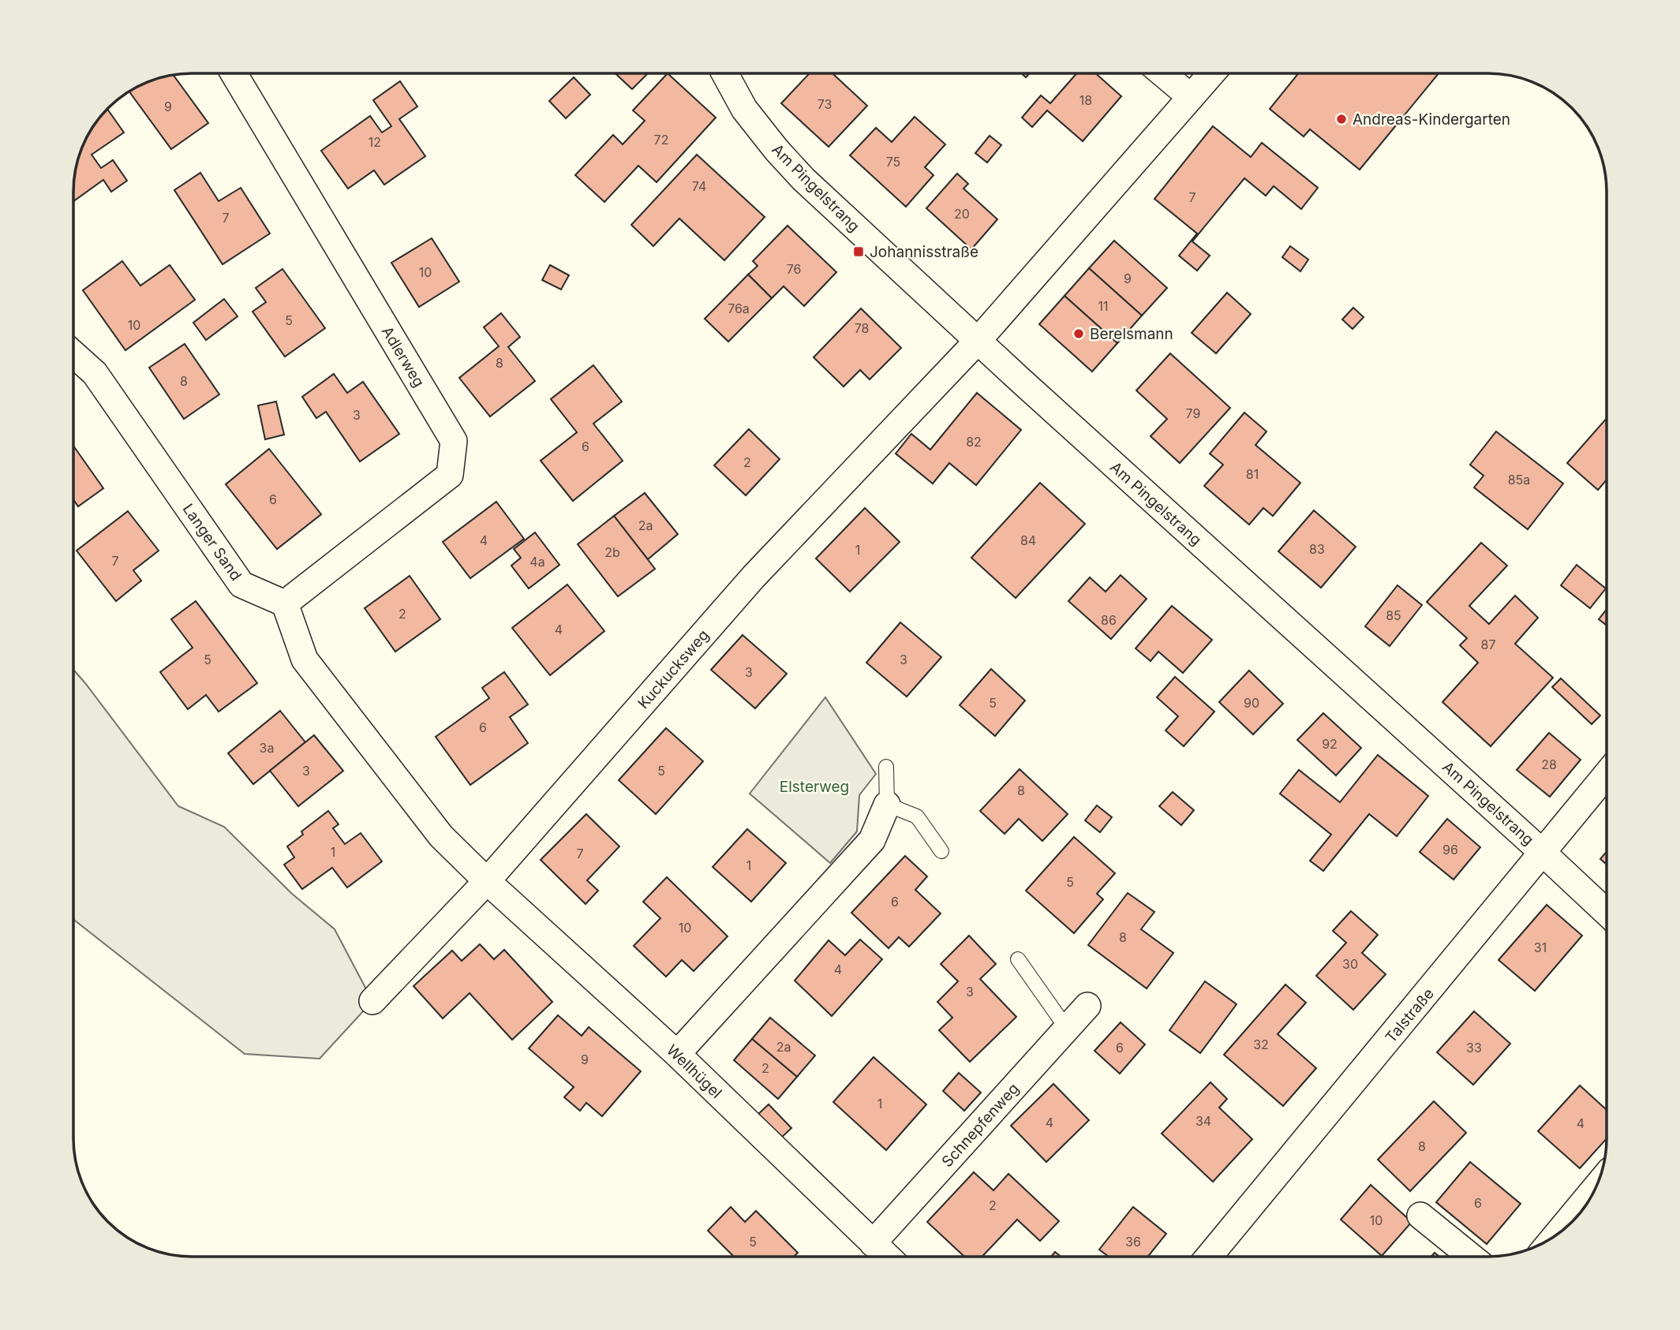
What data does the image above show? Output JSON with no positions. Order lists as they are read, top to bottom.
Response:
{
  "streets": {
    "street": [
      "Am Pingelstrang",
      "Adlerweg",
      "Langer Sand",
      "Kuckucksweg",
      "Talstraße",
      "Wellhügel",
      "Schnepfenweg"
    ]
  },
  "crossings": [
    ["Am Pingelstrang", "Kuckucksweg"],
    ["Am Pingelstrang", "Talstraße"],
    ["Adlerweg", "Langer Sand"],
    ["Kuckucksweg", "Wellhügel"],
    ["Wellhügel", "Schnepfenweg"]
  ],
  "parks": ["Elsterweg"],
  "places": {
    "other": ["Andreas-Kindergarten", "Berelsmann"],
    "transit": ["Johannisstraße"]
  },
  "house_numbers": [
    "18",
    "73",
    "9",
    "72",
    "12",
    "75",
    "74",
    "7",
    "20",
    "7",
    "76",
    "10",
    "9",
    "11",
    "76a",
    "5",
    "10",
    "78",
    "8",
    "8",
    "79",
    "3",
    "82",
    "6",
    "2",
    "81",
    "85a",
    "6",
    "2a",
    "4",
    "84",
    "83",
    "1",
    "2b",
    "7",
    "4a",
    "2",
    "85",
    "86",
    "4",
    "87",
    "5",
    "3",
    "3",
    "5",
    "90",
    "6",
    "92",
    "3a",
    "28",
    "3",
    "5",
    "8",
    "96",
    "1",
    "7",
    "1",
    "5",
    "6",
    "10",
    "8",
    "31",
    "30",
    "4",
    "3",
    "32",
    "2a",
    "6",
    "33",
    "9",
    "2",
    "1",
    "34",
    "4",
    "4",
    "8",
    "6",
    "2",
    "10",
    "5",
    "36"
  ]
}
